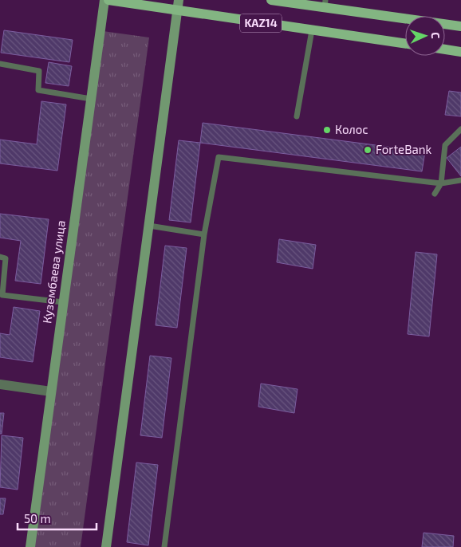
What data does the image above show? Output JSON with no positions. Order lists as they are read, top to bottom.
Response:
{
  "streets": {
    "main road": ["KAZ14"],
    "street": ["Кузембаева улица"]
  },
  "places": ["Колос", "ForteBank"],
  "scale_bar": "50 m",
  "north": "right"
}
